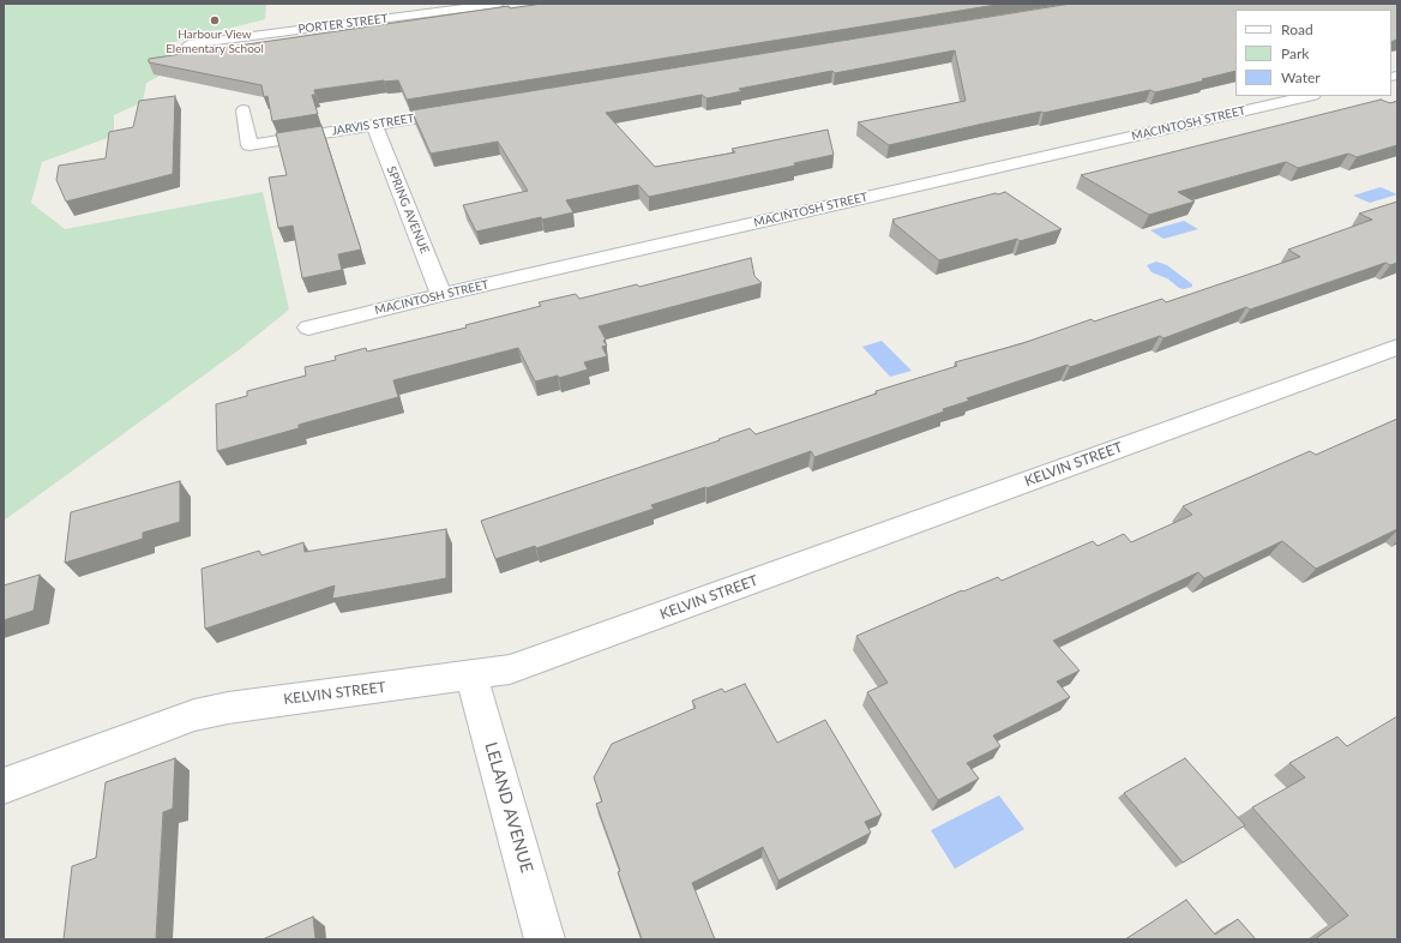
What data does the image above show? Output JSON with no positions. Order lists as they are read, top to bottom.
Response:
{
  "streets": {
    "street": [
      "PORTER STREET",
      "MACINTOSH STREET",
      "JARVIS STREET",
      "SPRING AVENUE",
      "KELVIN STREET",
      "LELAND AVENUE"
    ]
  },
  "crossings": [
    ["MACINTOSH STREET", "SPRING AVENUE"],
    ["JARVIS STREET", "SPRING AVENUE"],
    ["KELVIN STREET", "LELAND AVENUE"]
  ],
  "places": ["Harbour View Elementary School"],
  "legend": ["Road", "Park", "Water"]
}
